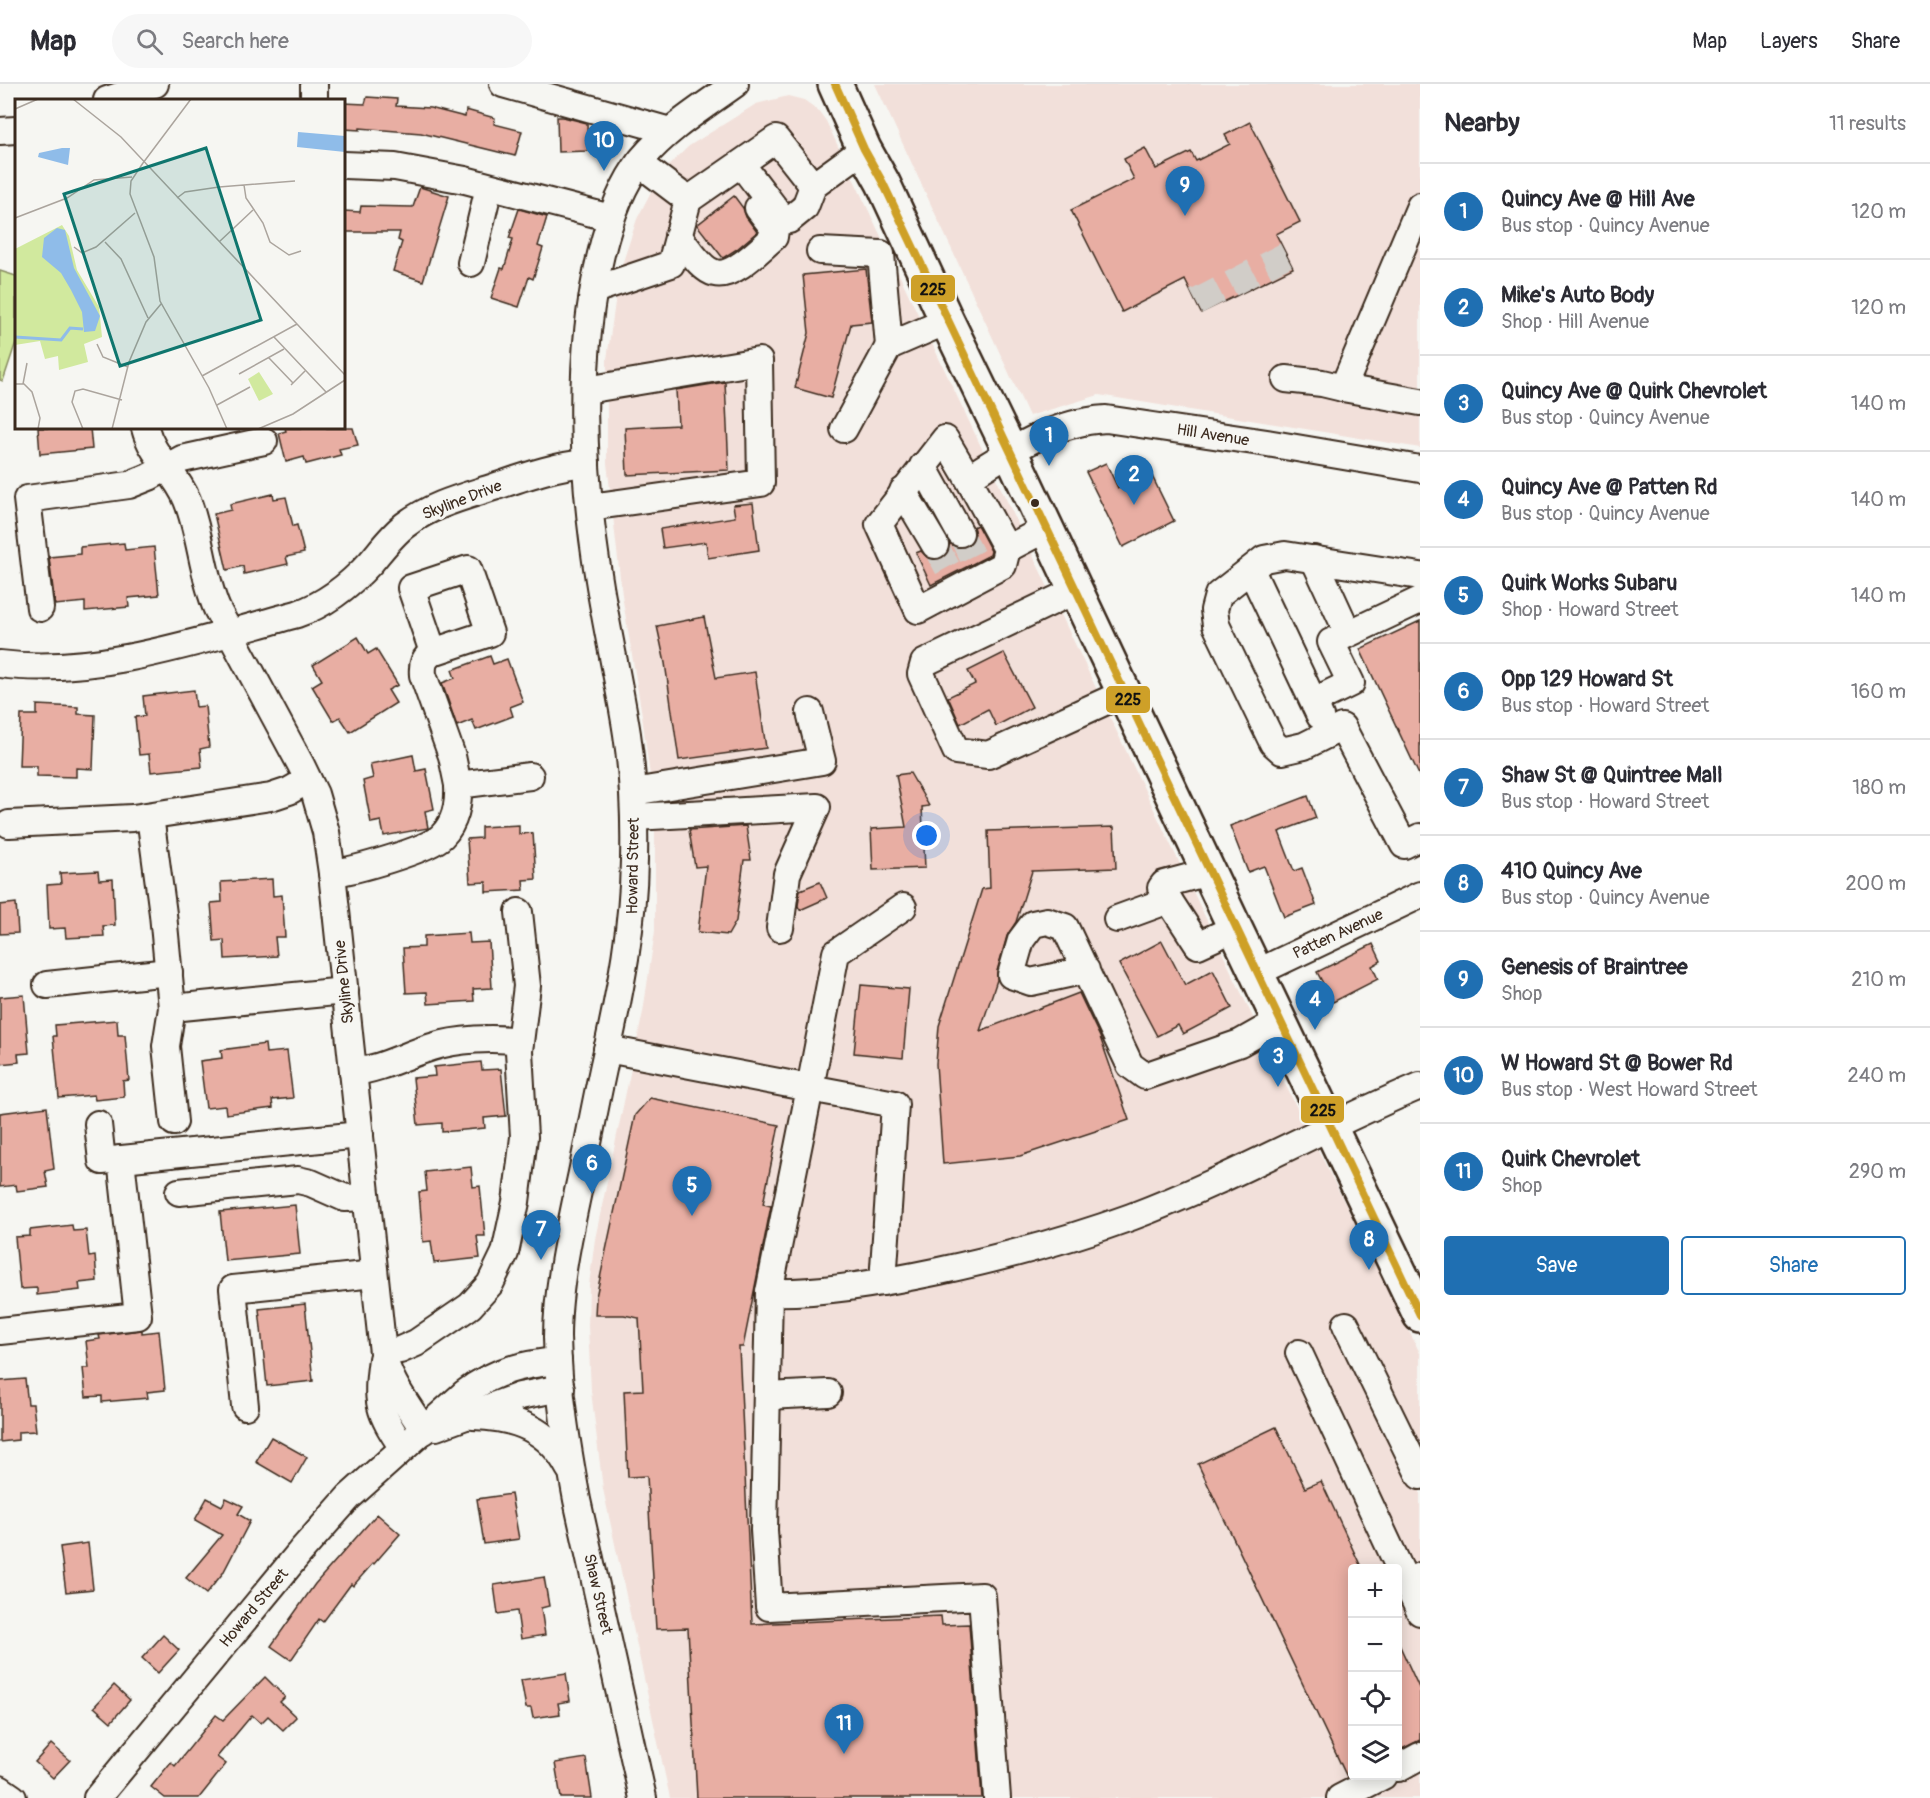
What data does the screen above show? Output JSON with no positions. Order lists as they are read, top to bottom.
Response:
{
  "streets": {
    "street": [
      "Hill Avenue",
      "Skyline Drive",
      "Howard Street",
      "Patten Avenue",
      "Shaw Street"
    ]
  },
  "crossings": [
    ["Skyline Drive", "Howard Street"],
    ["Howard Street", "Shaw Street"]
  ],
  "lines": ["transit line 225"],
  "page": {
    "header": "Map",
    "search": "Search here",
    "nav": ["Map", "Layers", "Share"],
    "heading": ["Nearby", "11 results"],
    "pins": [
      "10",
      "9",
      "1",
      "2",
      "4",
      "3",
      "6",
      "5",
      "7",
      "8",
      "11"
    ],
    "list": [
      {
        "mark": "1",
        "name": "Quincy Ave @ Hill Ave",
        "note": "Bus stop · Quincy Avenue",
        "value": "120 m"
      },
      {
        "mark": "2",
        "name": "Mike's Auto Body",
        "note": "Shop · Hill Avenue",
        "value": "120 m"
      },
      {
        "mark": "3",
        "name": "Quincy Ave @ Quirk Chevrolet",
        "note": "Bus stop · Quincy Avenue",
        "value": "140 m"
      },
      {
        "mark": "4",
        "name": "Quincy Ave @ Patten Rd",
        "note": "Bus stop · Quincy Avenue",
        "value": "140 m"
      },
      {
        "mark": "5",
        "name": "Quirk Works Subaru",
        "note": "Shop · Howard Street",
        "value": "140 m"
      },
      {
        "mark": "6",
        "name": "Opp 129 Howard St",
        "note": "Bus stop · Howard Street",
        "value": "160 m"
      },
      {
        "mark": "7",
        "name": "Shaw St @ Quintree Mall",
        "note": "Bus stop · Howard Street",
        "value": "180 m"
      },
      {
        "mark": "8",
        "name": "410 Quincy Ave",
        "note": "Bus stop · Quincy Avenue",
        "value": "200 m"
      },
      {
        "mark": "9",
        "name": "Genesis of Braintree",
        "note": "Shop",
        "value": "210 m"
      },
      {
        "mark": "10",
        "name": "W Howard St @ Bower Rd",
        "note": "Bus stop · West Howard Street",
        "value": "240 m"
      },
      {
        "mark": "11",
        "name": "Quirk Chevrolet",
        "note": "Shop",
        "value": "290 m"
      }
    ],
    "buttons": ["Save", "Share"],
    "map_buttons": ["+", "−"]
  }
}
